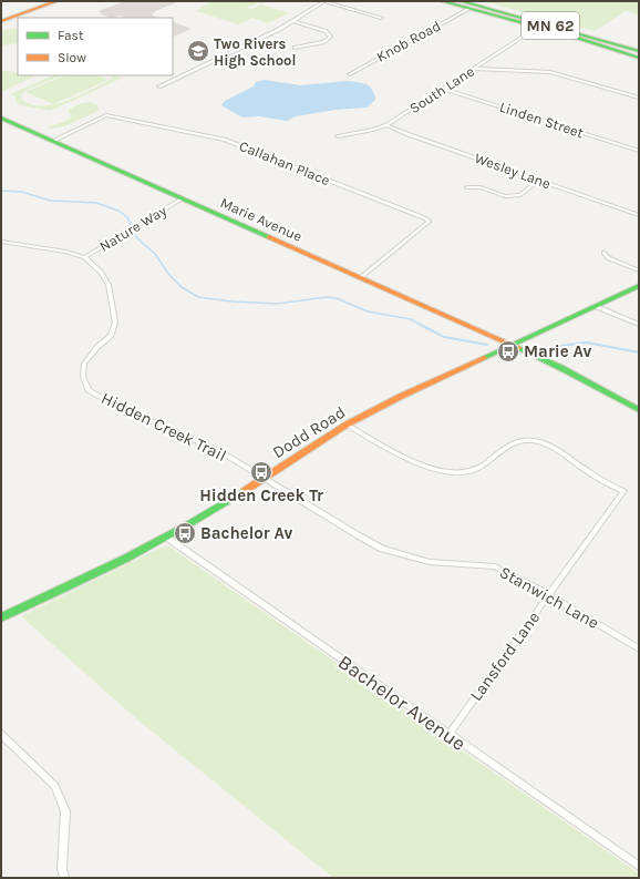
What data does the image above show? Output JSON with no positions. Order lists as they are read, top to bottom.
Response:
{
  "streets": {
    "main road": ["MN 62", "Marie Avenue", "Dodd Road"],
    "street": [
      "Knob Road",
      "South Lane",
      "Linden Street",
      "Callahan Place",
      "Wesley Lane",
      "Nature Way",
      "Hidden Creek Trail",
      "Stanwich Lane",
      "Lansford Lane",
      "Bachelor Avenue"
    ]
  },
  "crossings": [
    ["MN 62", "South Lane"],
    ["South Lane", "Linden Street"],
    ["South Lane", "Wesley Lane"],
    ["Callahan Place", "Marie Avenue"],
    ["Marie Avenue", "Nature Way"],
    ["Marie Avenue", "Dodd Road"],
    ["Nature Way", "Hidden Creek Trail"],
    ["Hidden Creek Trail", "Dodd Road"],
    ["Hidden Creek Trail", "Stanwich Lane"],
    ["Dodd Road", "Stanwich Lane"],
    ["Dodd Road", "Lansford Lane"],
    ["Dodd Road", "Bachelor Avenue"],
    ["Stanwich Lane", "Lansford Lane"],
    ["Lansford Lane", "Bachelor Avenue"]
  ],
  "places": {
    "school or university": ["Two Rivers High School"],
    "bus stop": ["Marie Av", "Hidden Creek Tr", "Bachelor Av"]
  },
  "legend": ["Fast", "Slow"]
}
